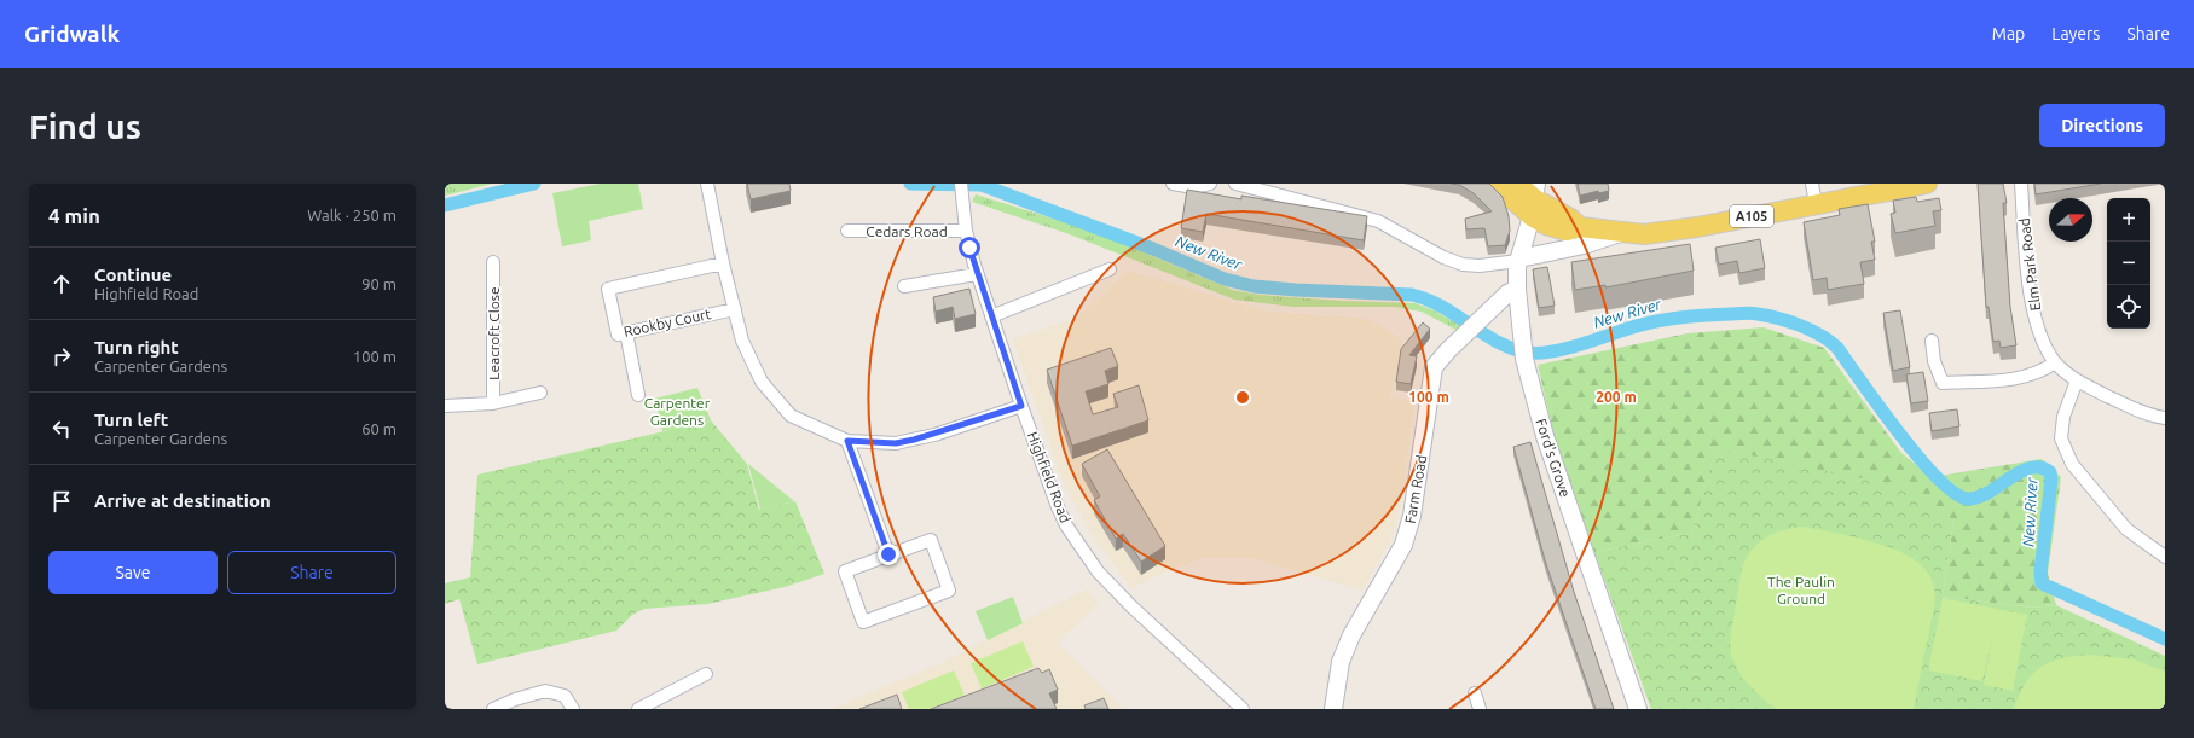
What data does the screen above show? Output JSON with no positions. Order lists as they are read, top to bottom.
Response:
{
  "streets": {
    "main road": ["A105"],
    "street": [
      "Cedars Road",
      "Elm Park Road",
      "Rookby Court",
      "Leacroft Close",
      "Ford's Grove",
      "Highfield Road",
      "Farm Road"
    ]
  },
  "crossings": [
    ["A105", "Ford's Grove"],
    ["Cedars Road", "Highfield Road"],
    ["Ford's Grove", "Farm Road"]
  ],
  "water": ["New River"],
  "parks": ["Carpenter Gardens", "The Paulin Ground"],
  "north": "right",
  "page": {
    "header": "Gridwalk",
    "nav": ["Map", "Layers", "Share"],
    "buttons": [
      "Directions",
      ["Save", "Share"]
    ],
    "title": "Find us",
    "heading": ["4 min", "Walk · 250 m"],
    "map_buttons": ["+", "−"],
    "list": [
      ["Continue", "Highfield Road", "90 m"],
      ["Turn right", "Carpenter Gardens", "100 m"],
      ["Turn left", "Carpenter Gardens", "60 m"],
      "Arrive at destination"
    ]
  },
  "rings": ["100 m", "200 m"]
}
